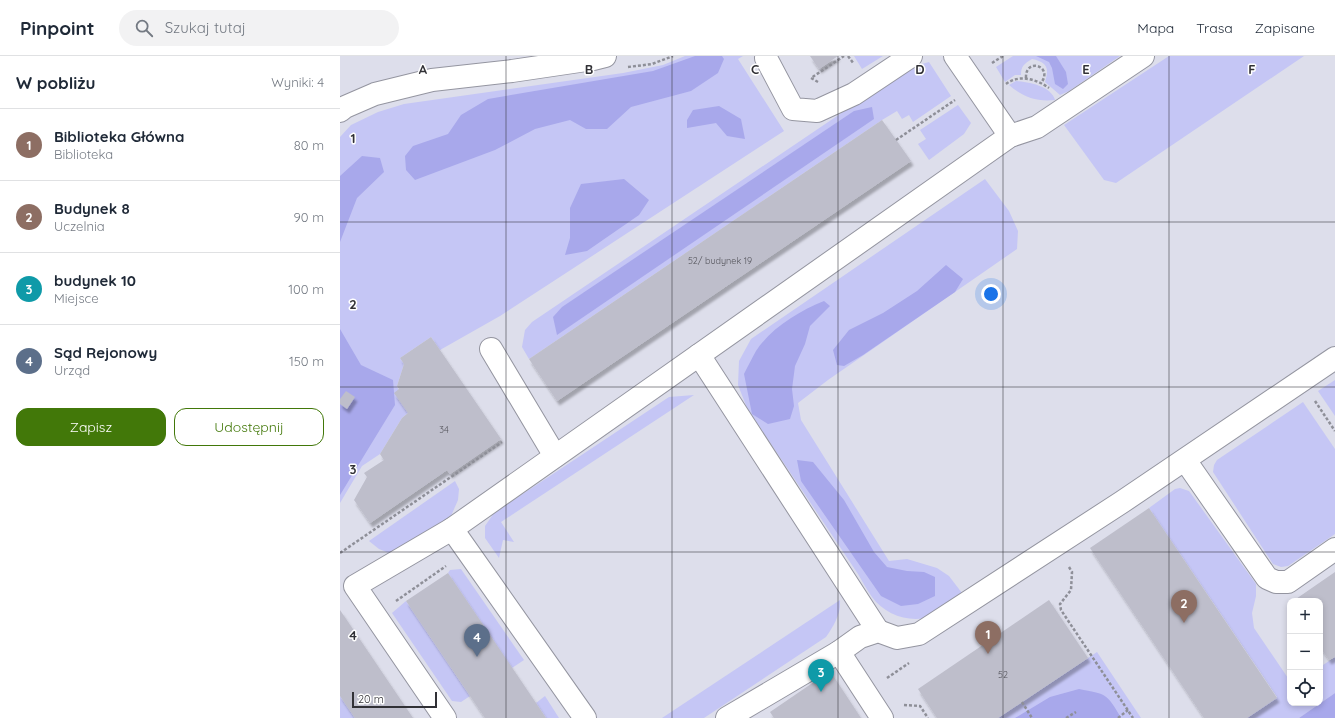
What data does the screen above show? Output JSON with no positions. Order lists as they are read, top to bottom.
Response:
{
  "house_numbers": ["52/ budynek 19", "34", "52"],
  "scale_bar": "20 m",
  "page": {
    "header": "Pinpoint",
    "search": "Szukaj tutaj",
    "nav": ["Mapa", "Trasa", "Zapisane"],
    "heading": ["W pobliżu", "Wyniki: 4"],
    "list": [
      {
        "mark": "1",
        "name": "Biblioteka Główna",
        "note": "Biblioteka",
        "value": "80 m"
      },
      {
        "mark": "2",
        "name": "Budynek 8",
        "note": "Uczelnia",
        "value": "90 m"
      },
      {
        "mark": "3",
        "name": "budynek 10",
        "note": "Miejsce",
        "value": "100 m"
      },
      {
        "mark": "4",
        "name": "Sąd Rejonowy",
        "note": "Urząd",
        "value": "150 m"
      }
    ],
    "buttons": ["Zapisz", "Udostępnij"],
    "pins": [
      "2",
      "1",
      "4",
      "3"
    ],
    "map_buttons": ["+", "−"],
    "scale": "20 m"
  },
  "grid": {
    "columns": [
      "A",
      "B",
      "C",
      "D",
      "E",
      "F"
    ],
    "rows": [
      "1",
      "2",
      "3",
      "4"
    ]
  }
}
